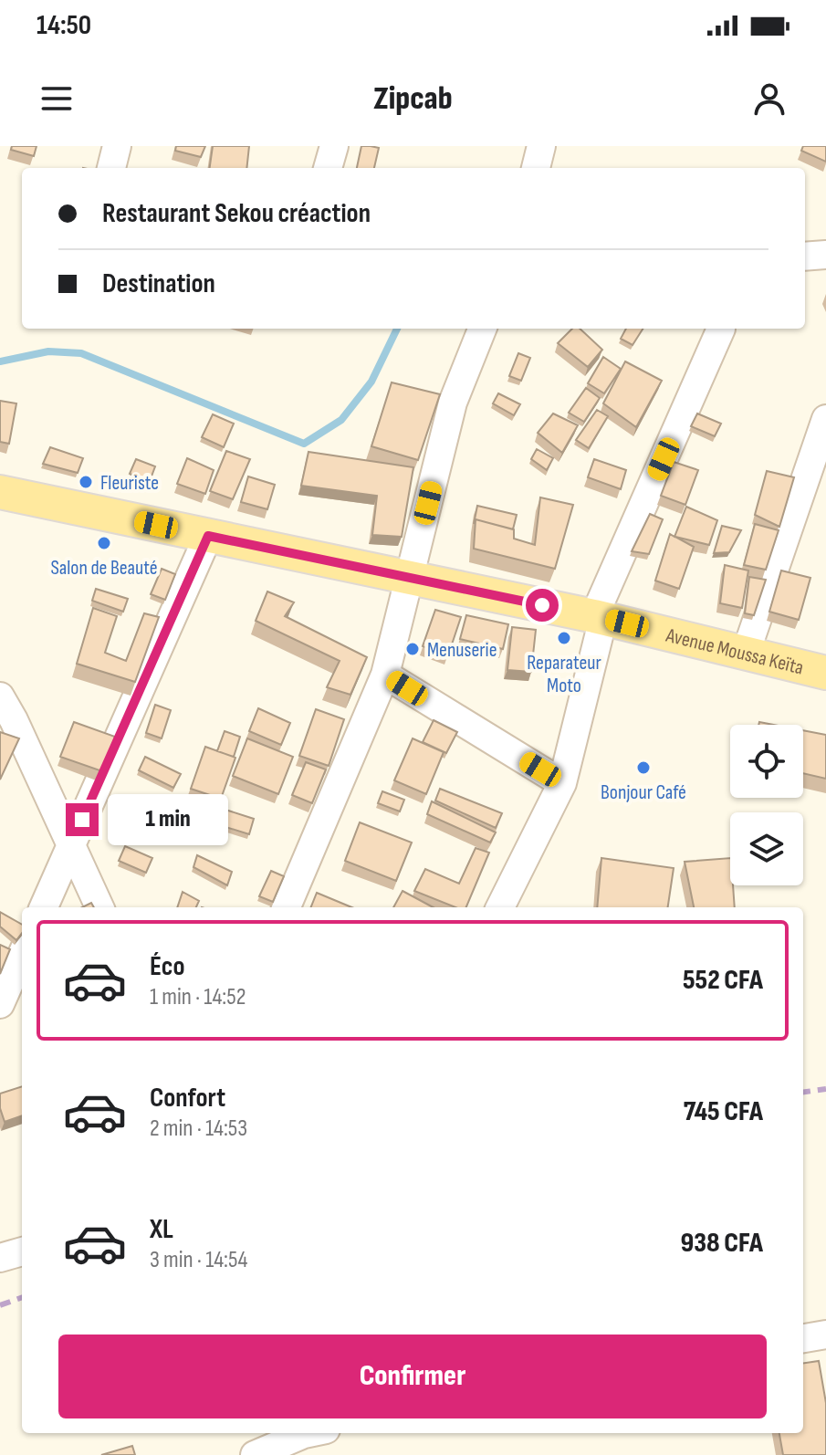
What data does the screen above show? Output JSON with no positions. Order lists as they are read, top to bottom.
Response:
{
  "streets": {
    "main road": ["Avenue Moussa Keïta"]
  },
  "places": [
    "Fleuriste",
    "Salon de Beauté",
    "Reparateur Moto",
    "Menuserie",
    "Bonjour Café"
  ],
  "page": {
    "status": "14:50",
    "header": "Zipcab",
    "banner": ["Restaurant Sekou créaction", "Destination"],
    "bubble": "1 min",
    "list": [
      {
        "name": "Éco",
        "note": "1 min · 14:52",
        "value": "552 CFA"
      },
      {
        "name": "Confort",
        "note": "2 min · 14:53",
        "value": "745 CFA"
      },
      {
        "name": "XL",
        "note": "3 min · 14:54",
        "value": "938 CFA"
      }
    ],
    "buttons": "Confirmer"
  }
}
